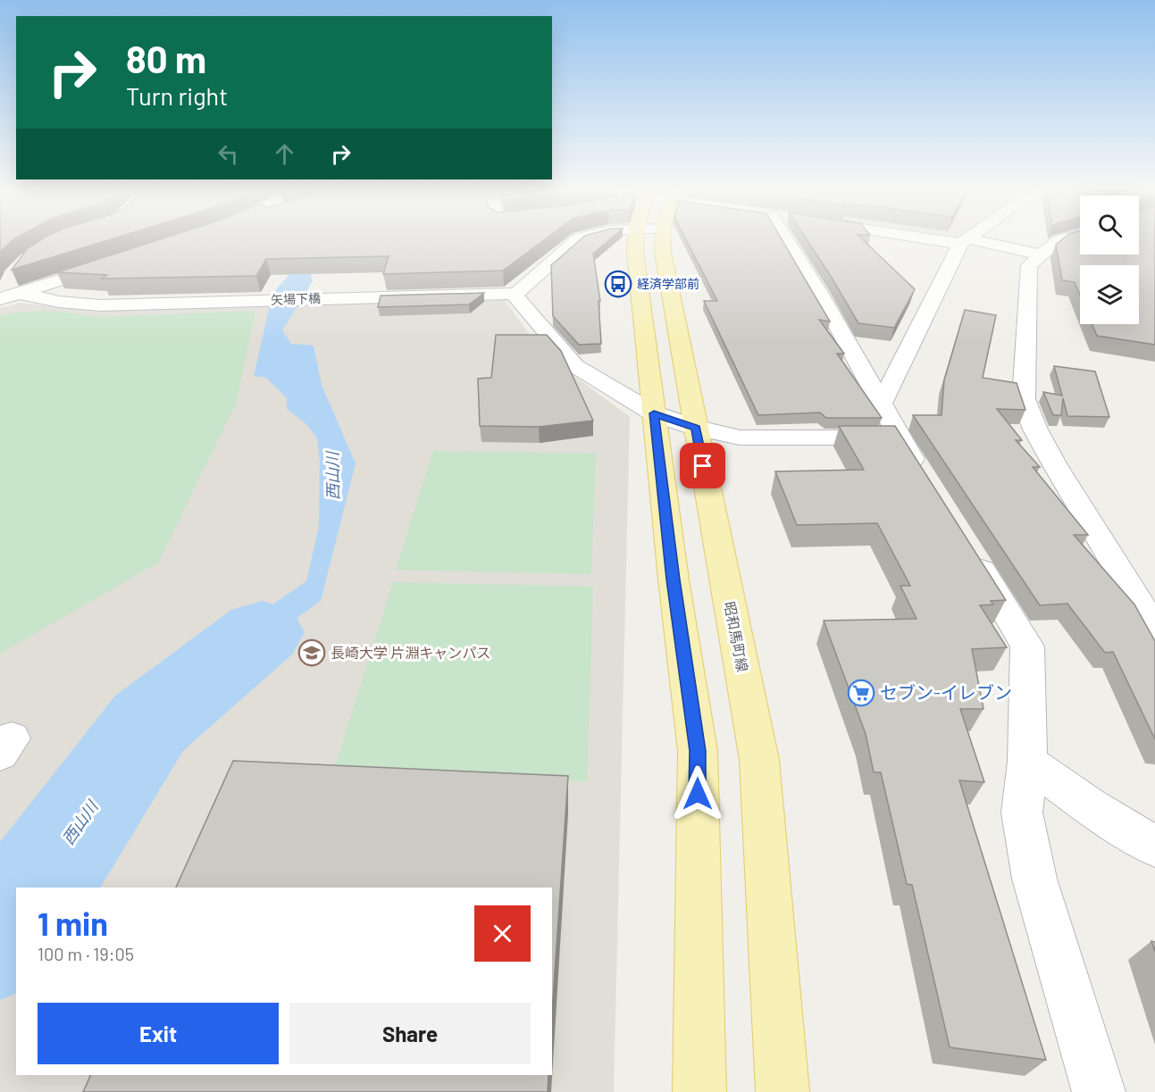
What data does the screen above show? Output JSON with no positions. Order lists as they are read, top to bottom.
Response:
{
  "streets": {
    "main road": ["昭和馬町線"],
    "street": ["矢場下橋"]
  },
  "water": ["西山川"],
  "places": {
    "bus stop": ["経済学部前"],
    "school or university": ["長崎大学 片淵キャンパス"],
    "supermarket": ["セブン-イレブン"]
  },
  "page": {
    "turn": ["80 m", "Turn right"],
    "heading": ["1 min", "100 m · 19:05"],
    "buttons": ["Exit", "Share"]
  }
}
